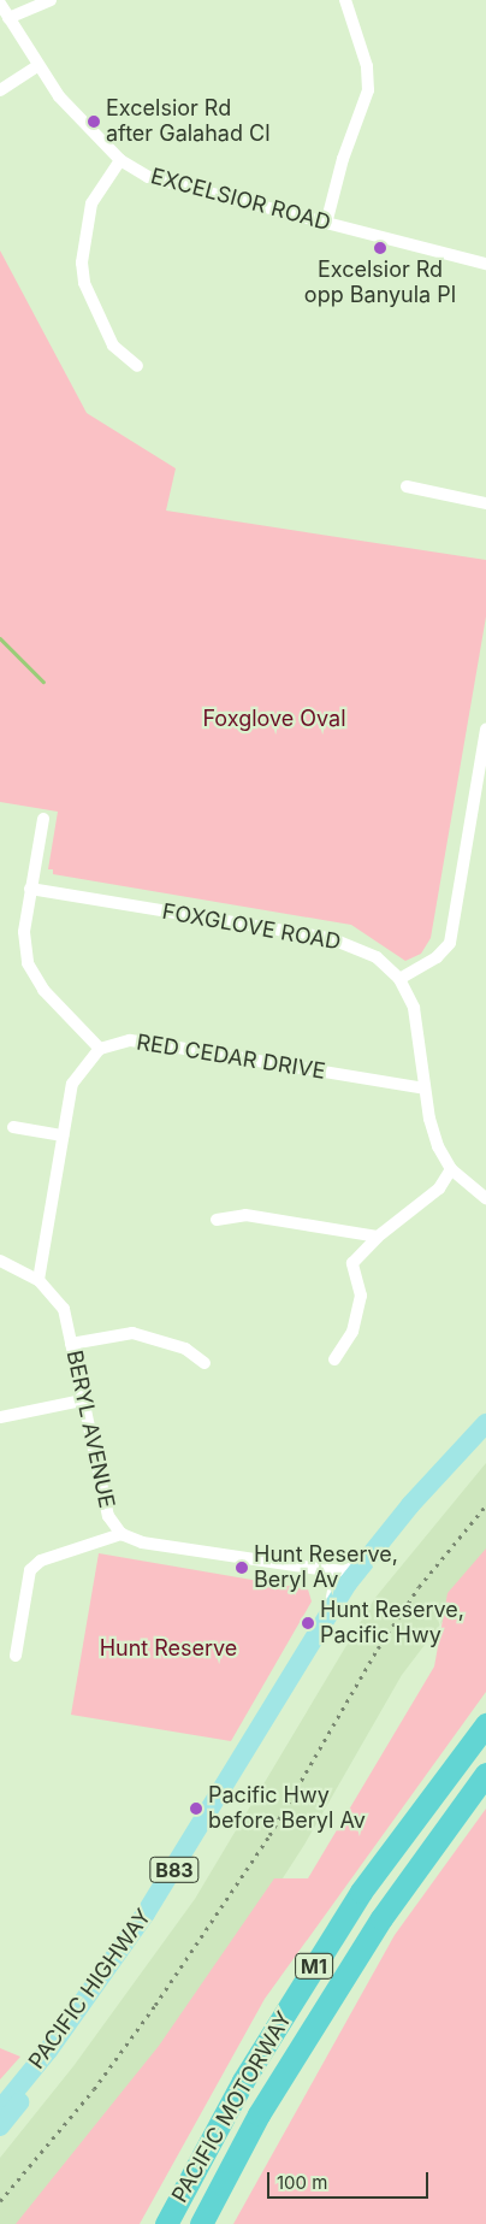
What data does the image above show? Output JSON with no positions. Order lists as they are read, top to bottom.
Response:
{
  "streets": {
    "highway": ["M1", "PACIFIC MOTORWAY"],
    "main road": ["B83", "PACIFIC HIGHWAY"],
    "street": [
      "EXCELSIOR ROAD",
      "FOXGLOVE ROAD",
      "RED CEDAR DRIVE",
      "BERYL AVENUE"
    ]
  },
  "crossings": [
    ["FOXGLOVE ROAD", "RED CEDAR DRIVE"],
    ["BERYL AVENUE", "PACIFIC HIGHWAY"]
  ],
  "parks": ["Foxglove Oval", "Hunt Reserve"],
  "places": [
    "Excelsior Rd after Galahad Cl",
    "Excelsior Rd opp Banyula Pl",
    "Hunt Reserve, Beryl Av",
    "Hunt Reserve, Pacific Hwy",
    "Pacific Hwy before Beryl Av"
  ],
  "scale_bar": "100 m"
}
